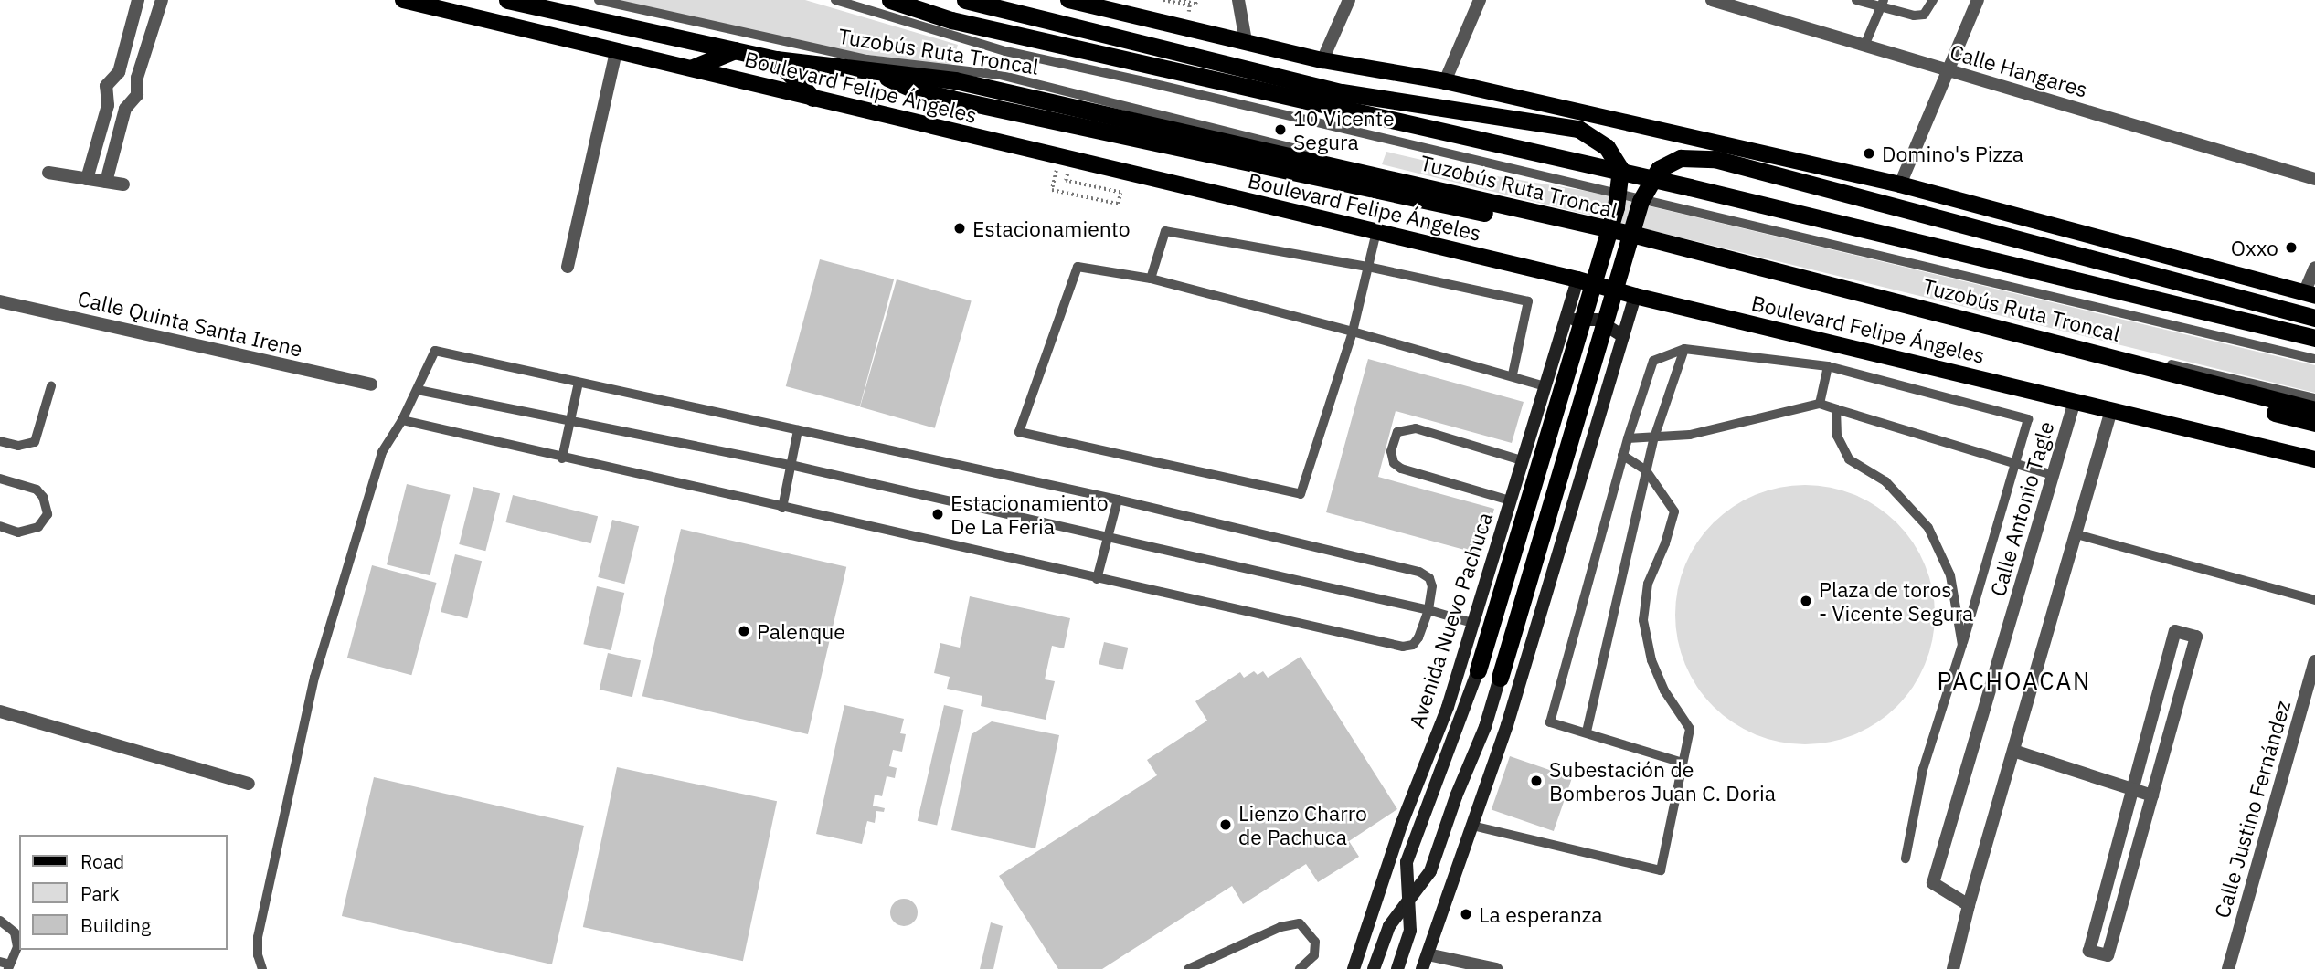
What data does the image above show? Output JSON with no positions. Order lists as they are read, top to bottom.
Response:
{
  "streets": {
    "highway": ["Boulevard Felipe Ángeles"],
    "main road": ["Avenida Nuevo Pachuca"],
    "street": [
      "Calle Hangares",
      "Calle Quinta Santa Irene",
      "Calle Antonio Tagle",
      "Calle Justino Fernández"
    ],
    "lane": ["Tuzobús Ruta Troncal"]
  },
  "crossings": [
    ["Boulevard Felipe Ángeles", "Calle Antonio Tagle"],
    ["Boulevard Felipe Ángeles", "Avenida Nuevo Pachuca"]
  ],
  "districts": ["PACHOACAN"],
  "places": [
    "10 Vicente Segura",
    "Domino's Pizza",
    "Estacionamiento",
    "Oxxo",
    "Estacionamiento De La Feria",
    "Plaza de toros - Vicente Segura",
    "Palenque",
    "Subestación de Bomberos Juan C. Doria",
    "Lienzo Charro de Pachuca",
    "La esperanza"
  ],
  "legend": ["Road", "Park", "Building"]
}
